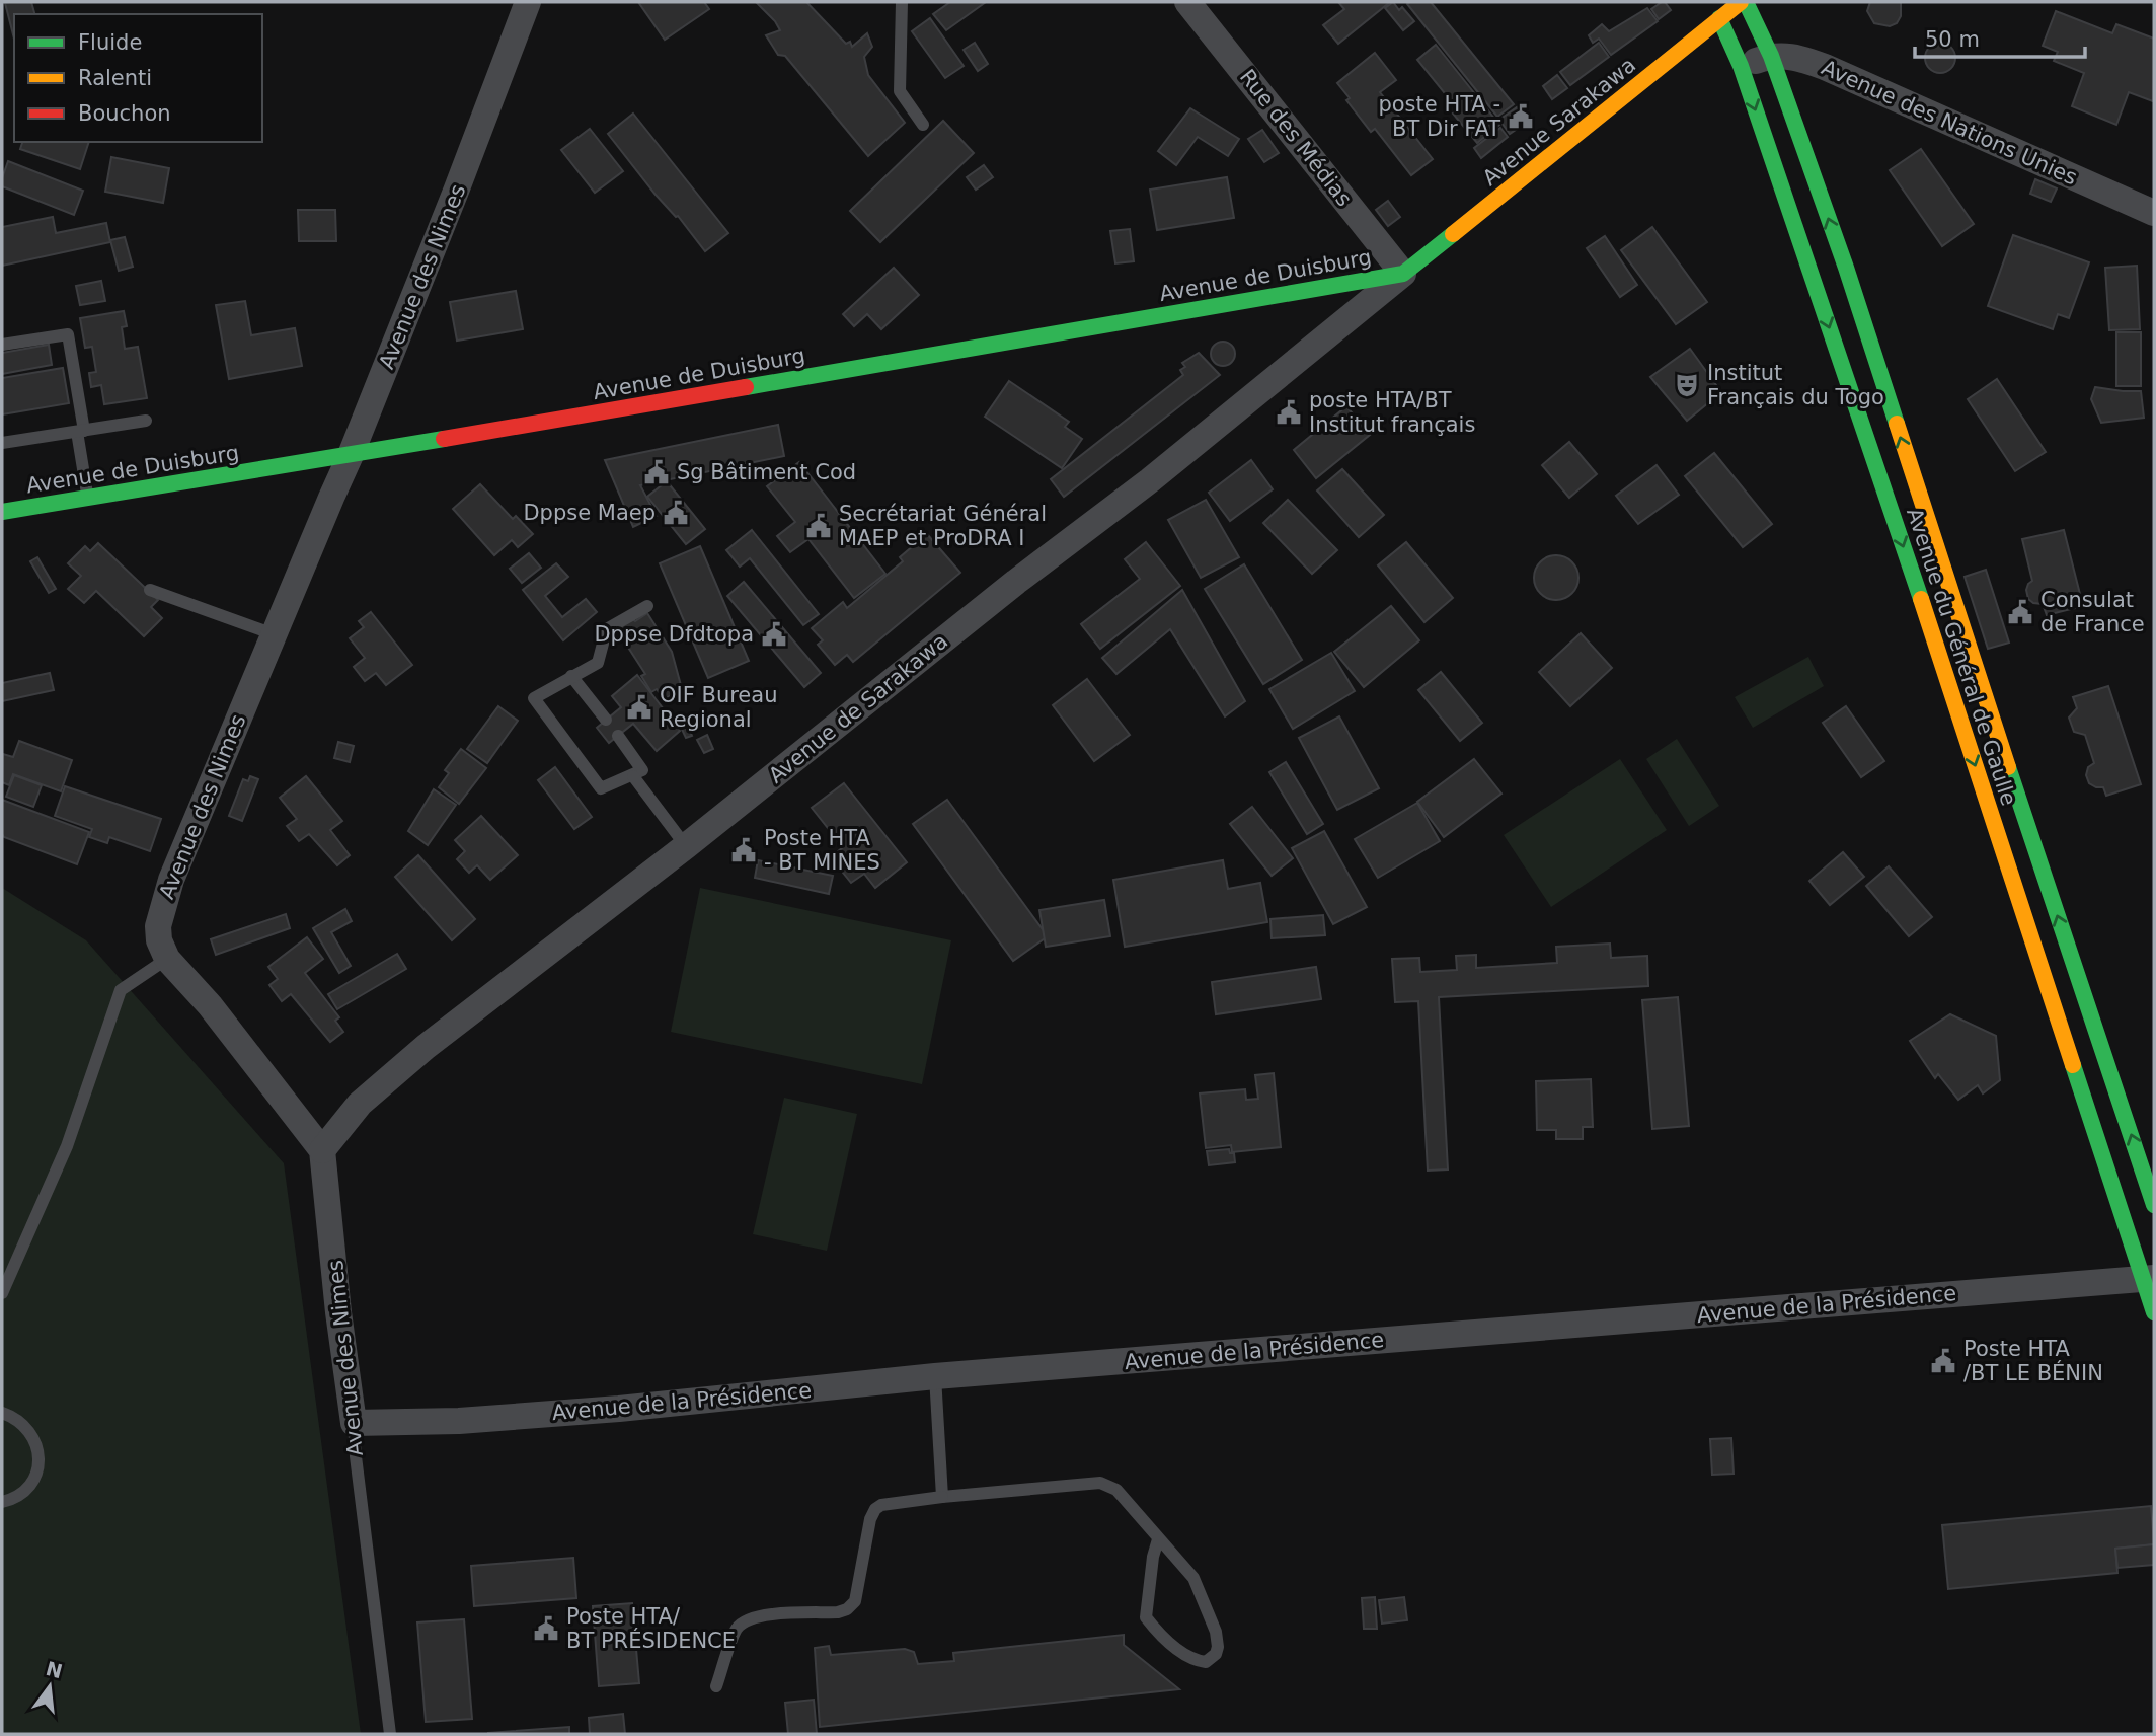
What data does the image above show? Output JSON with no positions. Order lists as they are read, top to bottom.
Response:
{
  "streets": {
    "street": [
      "Avenue Sarakawa",
      "Avenue des Nations Unies",
      "Rue des Médias",
      "Avenue de Duisburg",
      "Avenue des Nimes",
      "Avenue du Général de Gaulle",
      "Avenue de Sarakawa",
      "Avenue de la Présidence"
    ]
  },
  "crossings": [
    ["Avenue Sarakawa", "Rue des Médias"],
    ["Avenue Sarakawa", "Avenue de Duisburg"],
    ["Avenue Sarakawa", "Avenue du Général de Gaulle"],
    ["Avenue Sarakawa", "Avenue de Sarakawa"],
    ["Avenue des Nations Unies", "Avenue du Général de Gaulle"],
    ["Rue des Médias", "Avenue de Duisburg"],
    ["Rue des Médias", "Avenue de Sarakawa"],
    ["Avenue de Duisburg", "Avenue des Nimes"],
    ["Avenue de Duisburg", "Avenue de Sarakawa"],
    ["Avenue des Nimes", "Avenue de Sarakawa"],
    ["Avenue des Nimes", "Avenue de la Présidence"],
    ["Avenue du Général de Gaulle", "Avenue de la Présidence"]
  ],
  "places": {
    "public building": [
      "poste HTA - BT Dir FAT",
      "poste HTA/BT Institut français",
      "Sg Bâtiment Cod",
      "Dppse Maep",
      "Secrétariat Général MAEP et ProDRA I",
      "Consulat de France",
      "Dppse Dfdtopa",
      "OIF Bureau Regional",
      "Poste HTA - BT MINES",
      "Poste HTA /BT LE BÉNIN",
      "Poste HTA/ BT PRÉSIDENCE"
    ],
    "theatre": ["Institut Français du Togo"]
  },
  "legend": ["Fluide", "Ralenti", "Bouchon"],
  "scale_bar": "50 m",
  "north": "top"
}
